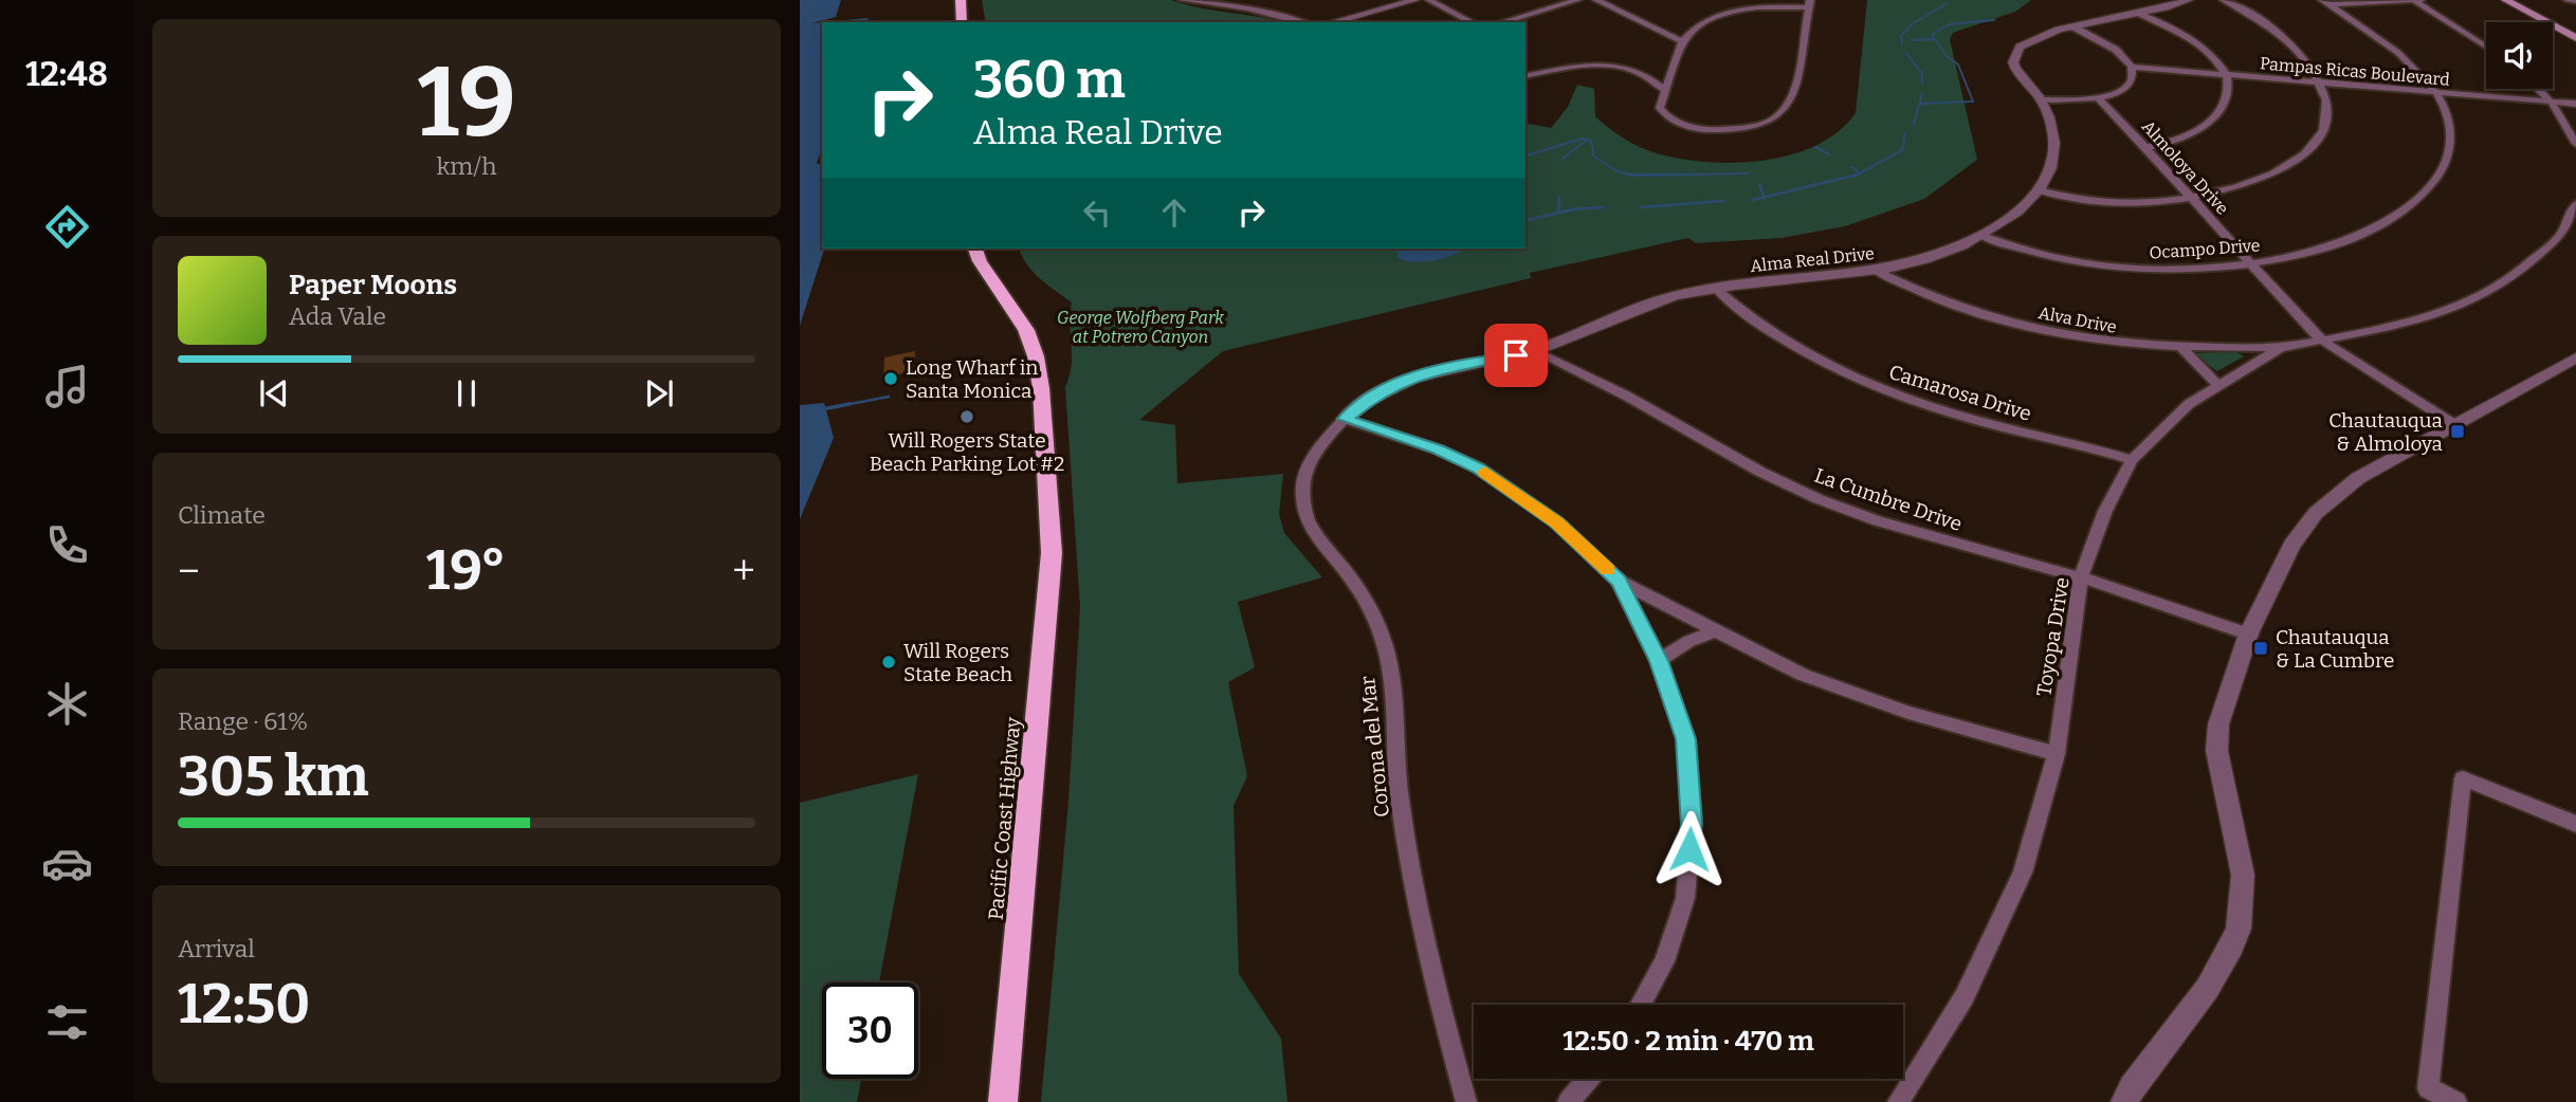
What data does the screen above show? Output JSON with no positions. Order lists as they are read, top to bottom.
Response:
{
  "streets": {
    "highway": ["Pacific Coast Highway"],
    "street": [
      "Pampas Ricas Boulevard",
      "Almoloya Drive",
      "Ocampo Drive",
      "Alma Real Drive",
      "Alva Drive",
      "Camarosa Drive",
      "La Cumbre Drive",
      "Toyopa Drive",
      "Corona del Mar"
    ]
  },
  "crossings": [
    ["Pampas Ricas Boulevard", "Almoloya Drive"],
    ["Pampas Ricas Boulevard", "Ocampo Drive"],
    ["Pampas Ricas Boulevard", "Alma Real Drive"],
    ["Almoloya Drive", "Ocampo Drive"],
    ["Almoloya Drive", "Alma Real Drive"],
    ["Almoloya Drive", "Toyopa Drive"],
    ["Ocampo Drive", "Alma Real Drive"],
    ["Alma Real Drive", "Alva Drive"],
    ["Alma Real Drive", "Camarosa Drive"],
    ["Alma Real Drive", "La Cumbre Drive"],
    ["Alma Real Drive", "Corona del Mar"],
    ["Alva Drive", "Toyopa Drive"],
    ["Camarosa Drive", "Toyopa Drive"],
    ["La Cumbre Drive", "Toyopa Drive"]
  ],
  "parks": ["George Wolfberg Park at Potrero Canyon"],
  "places": {
    "other": ["Long Wharf in Santa Monica", "Will Rogers State Beach Parking Lot #2", "Will Rogers State Beach"],
    "transit": ["Chautauqua & Almoloya", "Chautauqua & La Cumbre"]
  },
  "page": {
    "tabs": "12:48",
    "tile": [
      ["19", "km/h"],
      "Climate",
      ["Range · 61%", "305 km"],
      ["Arrival", "12:50"]
    ],
    "turn": ["360 m", "Alma Real Drive"],
    "song": ["Paper Moons", "Ada Vale"],
    "heat": ["−", "19°", "+"],
    "limit": "30",
    "trip": "12:50 · 2 min · 470 m"
  }
}
